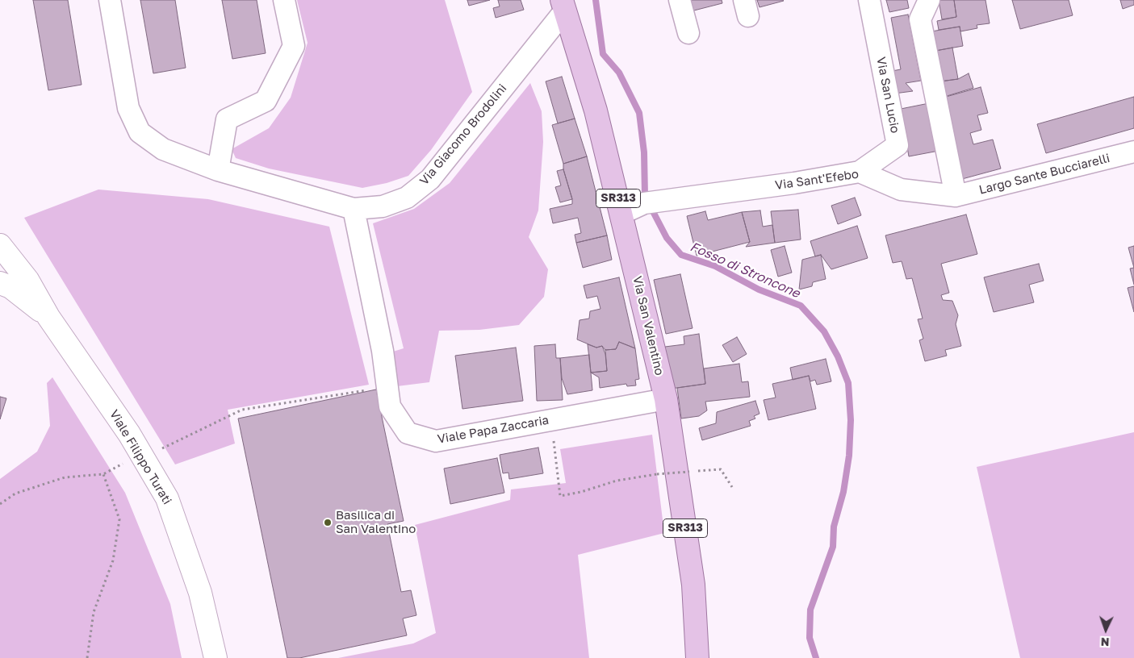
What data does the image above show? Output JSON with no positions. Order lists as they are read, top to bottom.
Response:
{
  "streets": {
    "main road": ["SR313", "Via San Valentino"],
    "street": [
      "Via San Lucio",
      "Via Giacomo Brodolini",
      "Largo Sante Bucciarelli",
      "Via Sant'Efebo",
      "Viale Papa Zaccaria",
      "Viale Filippo Turati"
    ]
  },
  "crossings": [
    ["Via San Lucio", "Via Sant'Efebo"],
    ["Via Giacomo Brodolini", "Via San Valentino"],
    ["Via Giacomo Brodolini", "Viale Papa Zaccaria"],
    ["Largo Sante Bucciarelli", "Via Sant'Efebo"],
    ["Via Sant'Efebo", "Via San Valentino"],
    ["Via San Valentino", "Viale Papa Zaccaria"]
  ],
  "water": ["Fosso di Stroncone"],
  "places": ["Basilica di San Valentino"],
  "north": "bottom"
}
